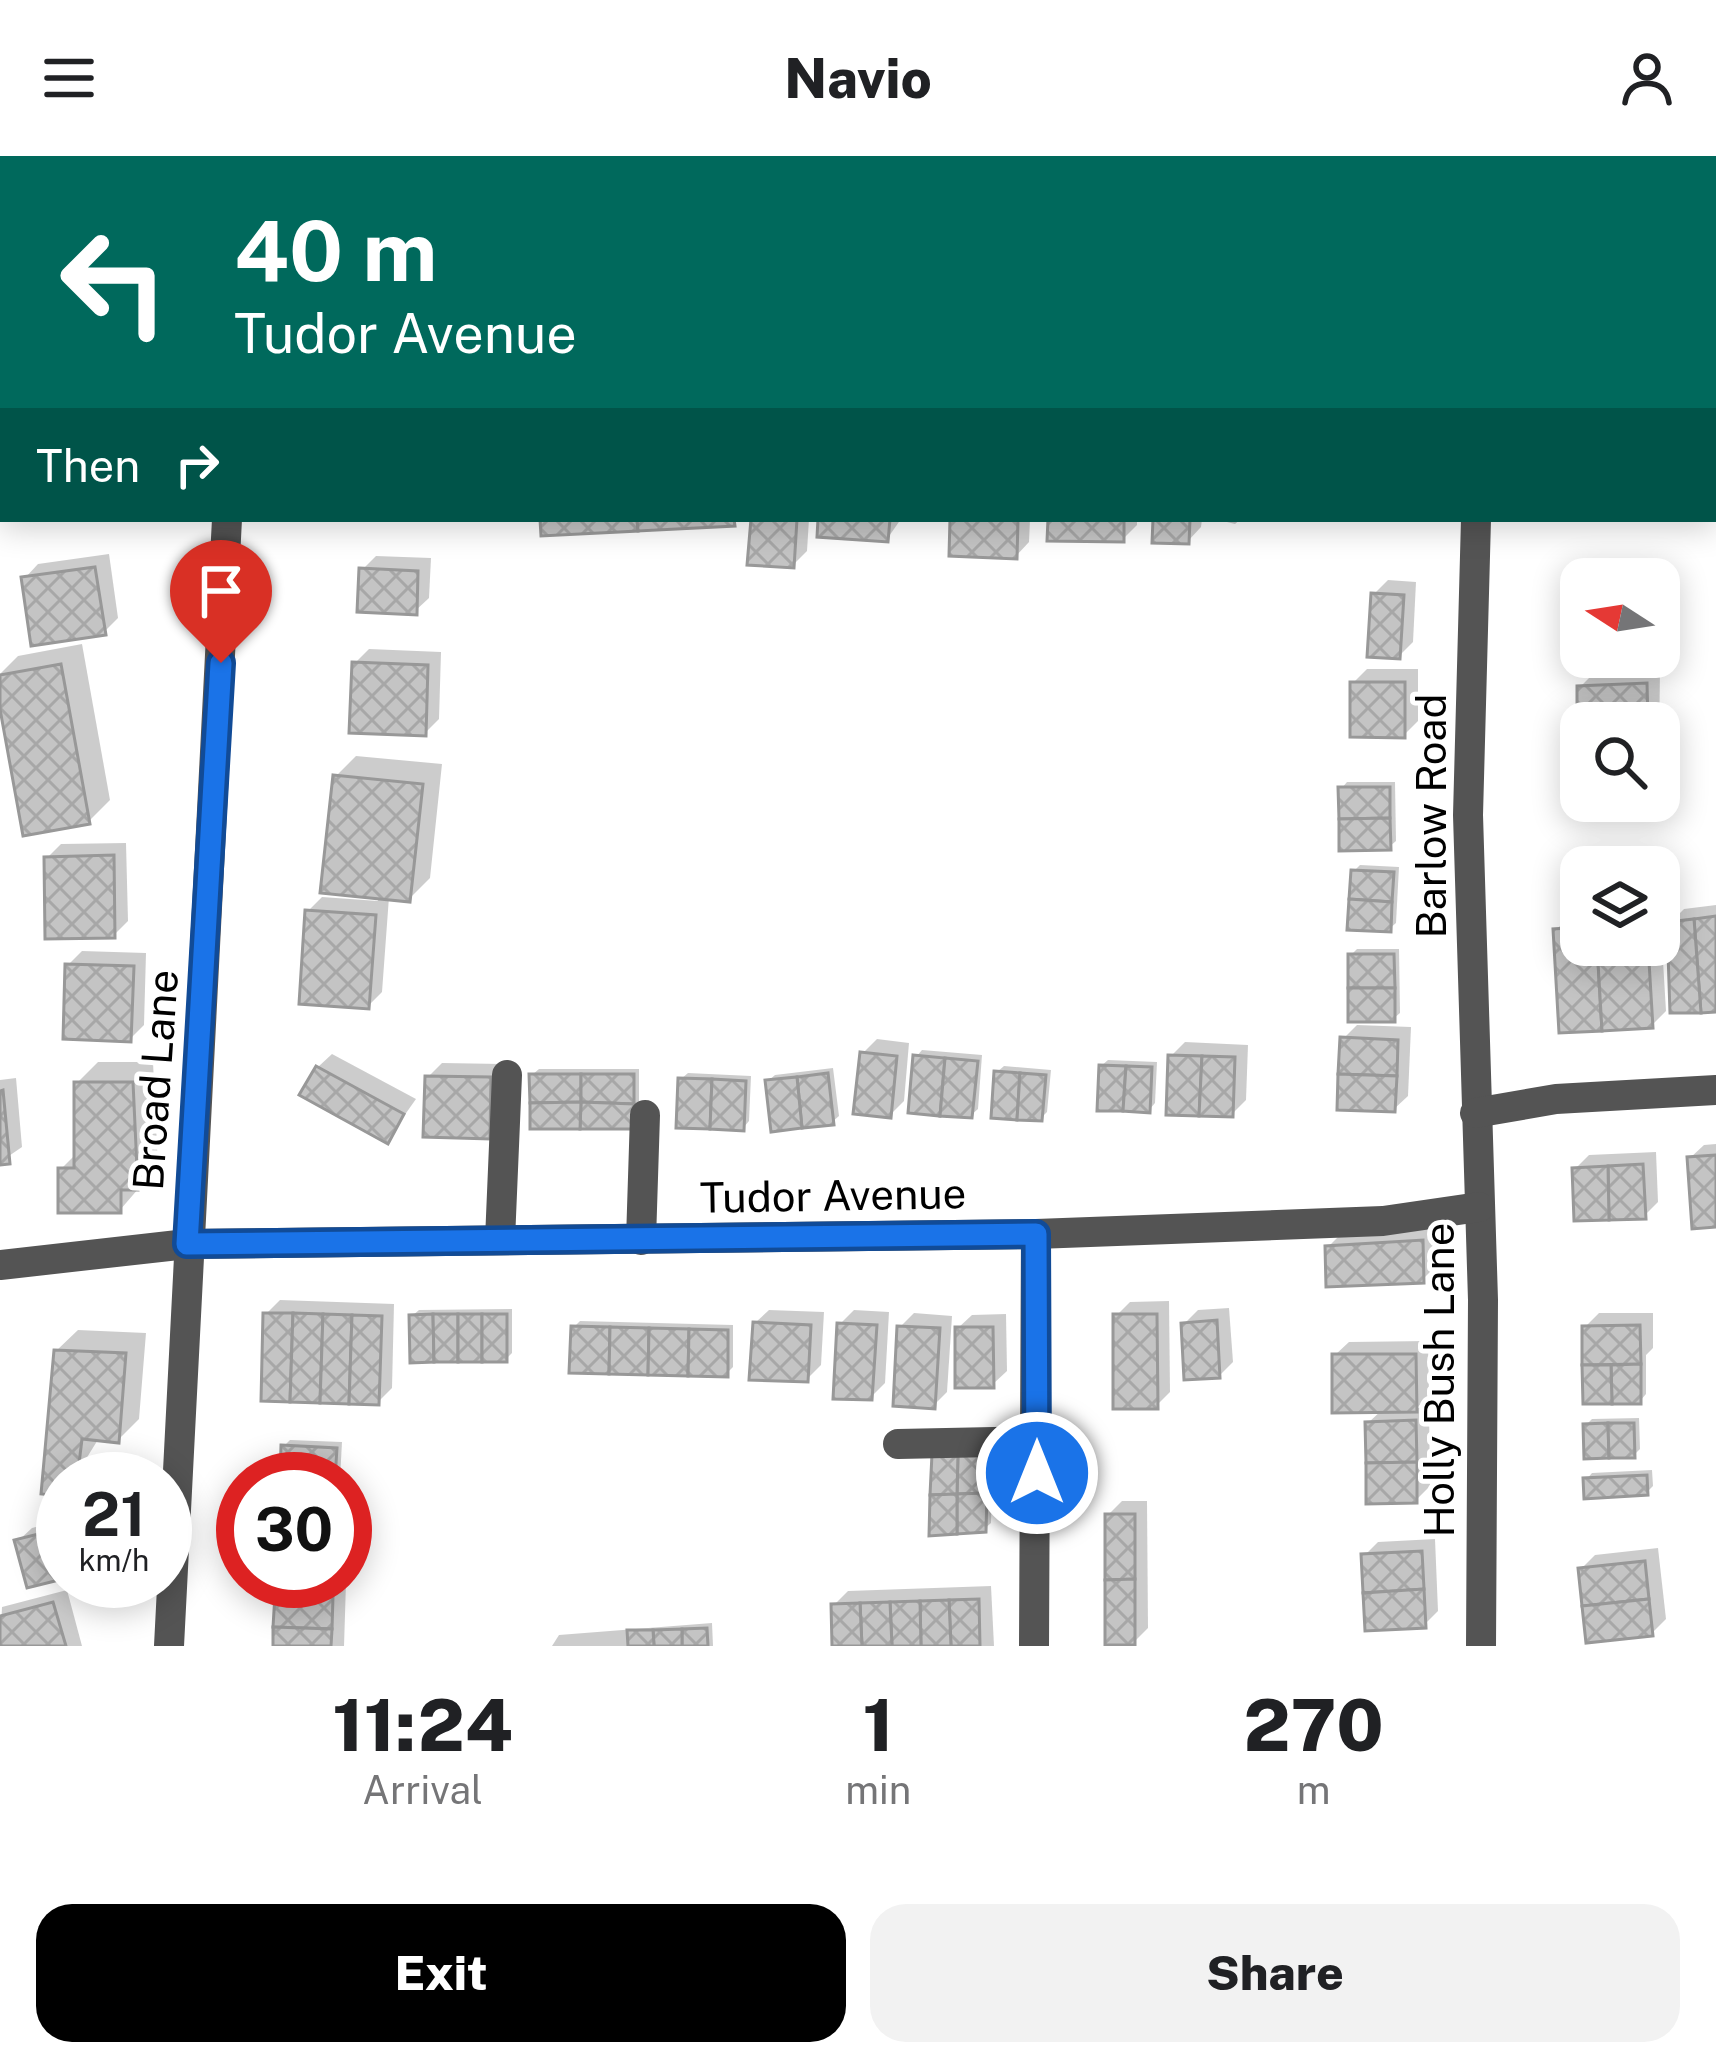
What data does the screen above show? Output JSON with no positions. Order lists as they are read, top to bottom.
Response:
{
  "streets": {
    "street": [
      "Barlow Road",
      "Broad Lane",
      "Tudor Avenue",
      "Holly Bush Lane"
    ]
  },
  "crossings": [
    ["Barlow Road", "Holly Bush Lane"],
    ["Broad Lane", "Tudor Avenue"],
    ["Tudor Avenue", "Holly Bush Lane"]
  ],
  "north": "left",
  "page": {
    "header": "Navio",
    "turn": ["40 m", "Tudor Avenue"],
    "then": "Then",
    "speed": "21 km/h",
    "limit": "30",
    "eta": [
      "11:24",
      "Arrival",
      "1",
      "min",
      "270",
      "m"
    ],
    "buttons": ["Exit", "Share"]
  }
}
